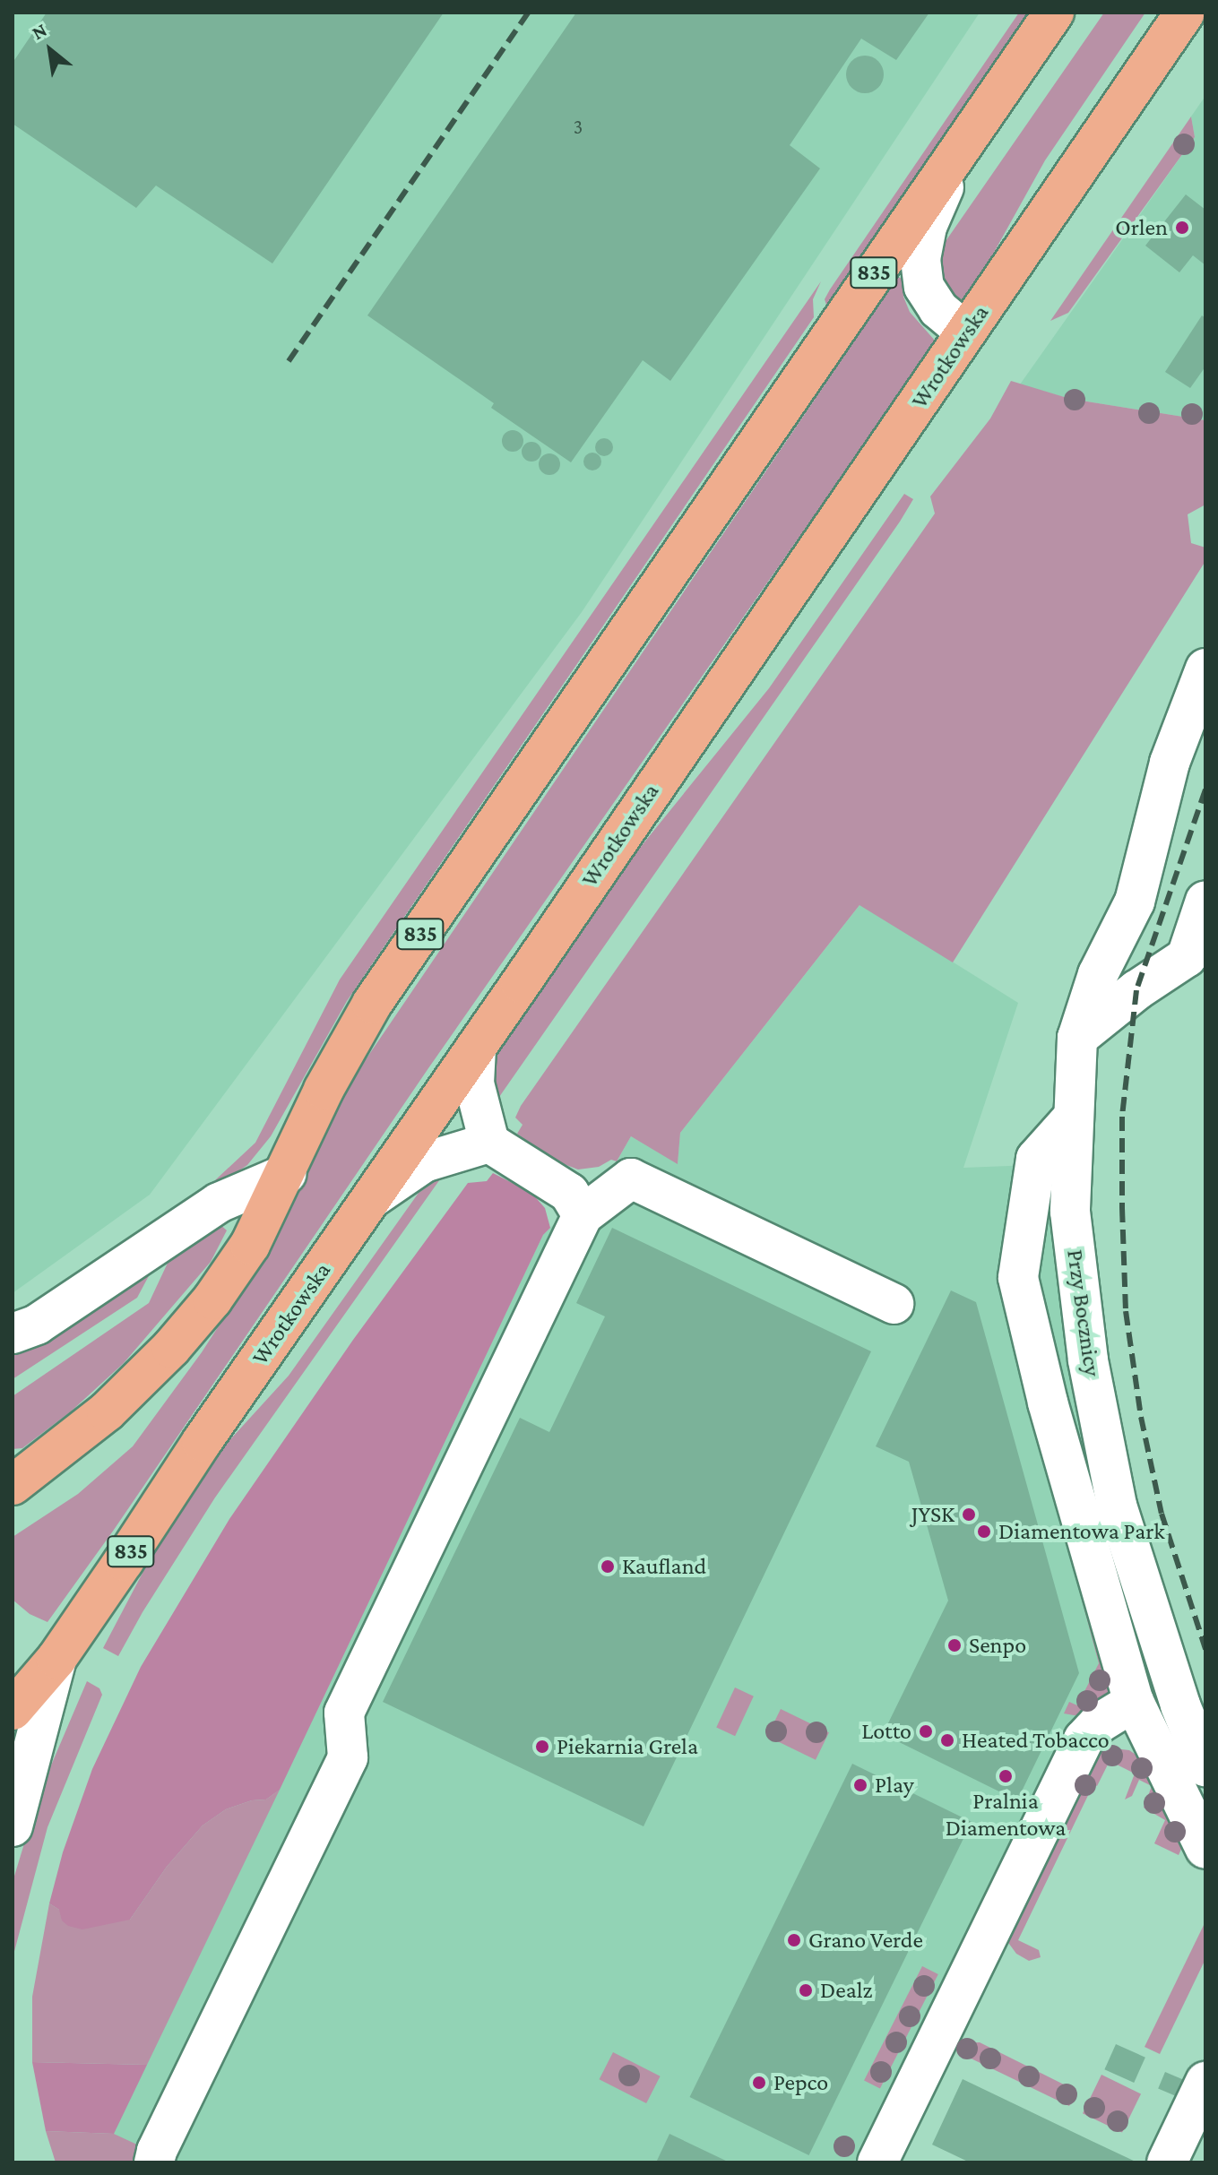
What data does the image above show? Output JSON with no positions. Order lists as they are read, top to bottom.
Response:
{
  "streets": {
    "main road": ["835", "Wrotkowska"],
    "street": ["Przy Bocznicy"]
  },
  "places": [
    "Orlen",
    "JYSK",
    "Diamentowa Park",
    "Kaufland",
    "Senpo",
    "Lotto",
    "Heated Tobacco",
    "Piekarnia Grela",
    "Pralnia Diamentowa",
    "Play",
    "Grano Verde",
    "Dealz",
    "Pepco"
  ],
  "house_numbers": ["3"],
  "north": "top left"
}
